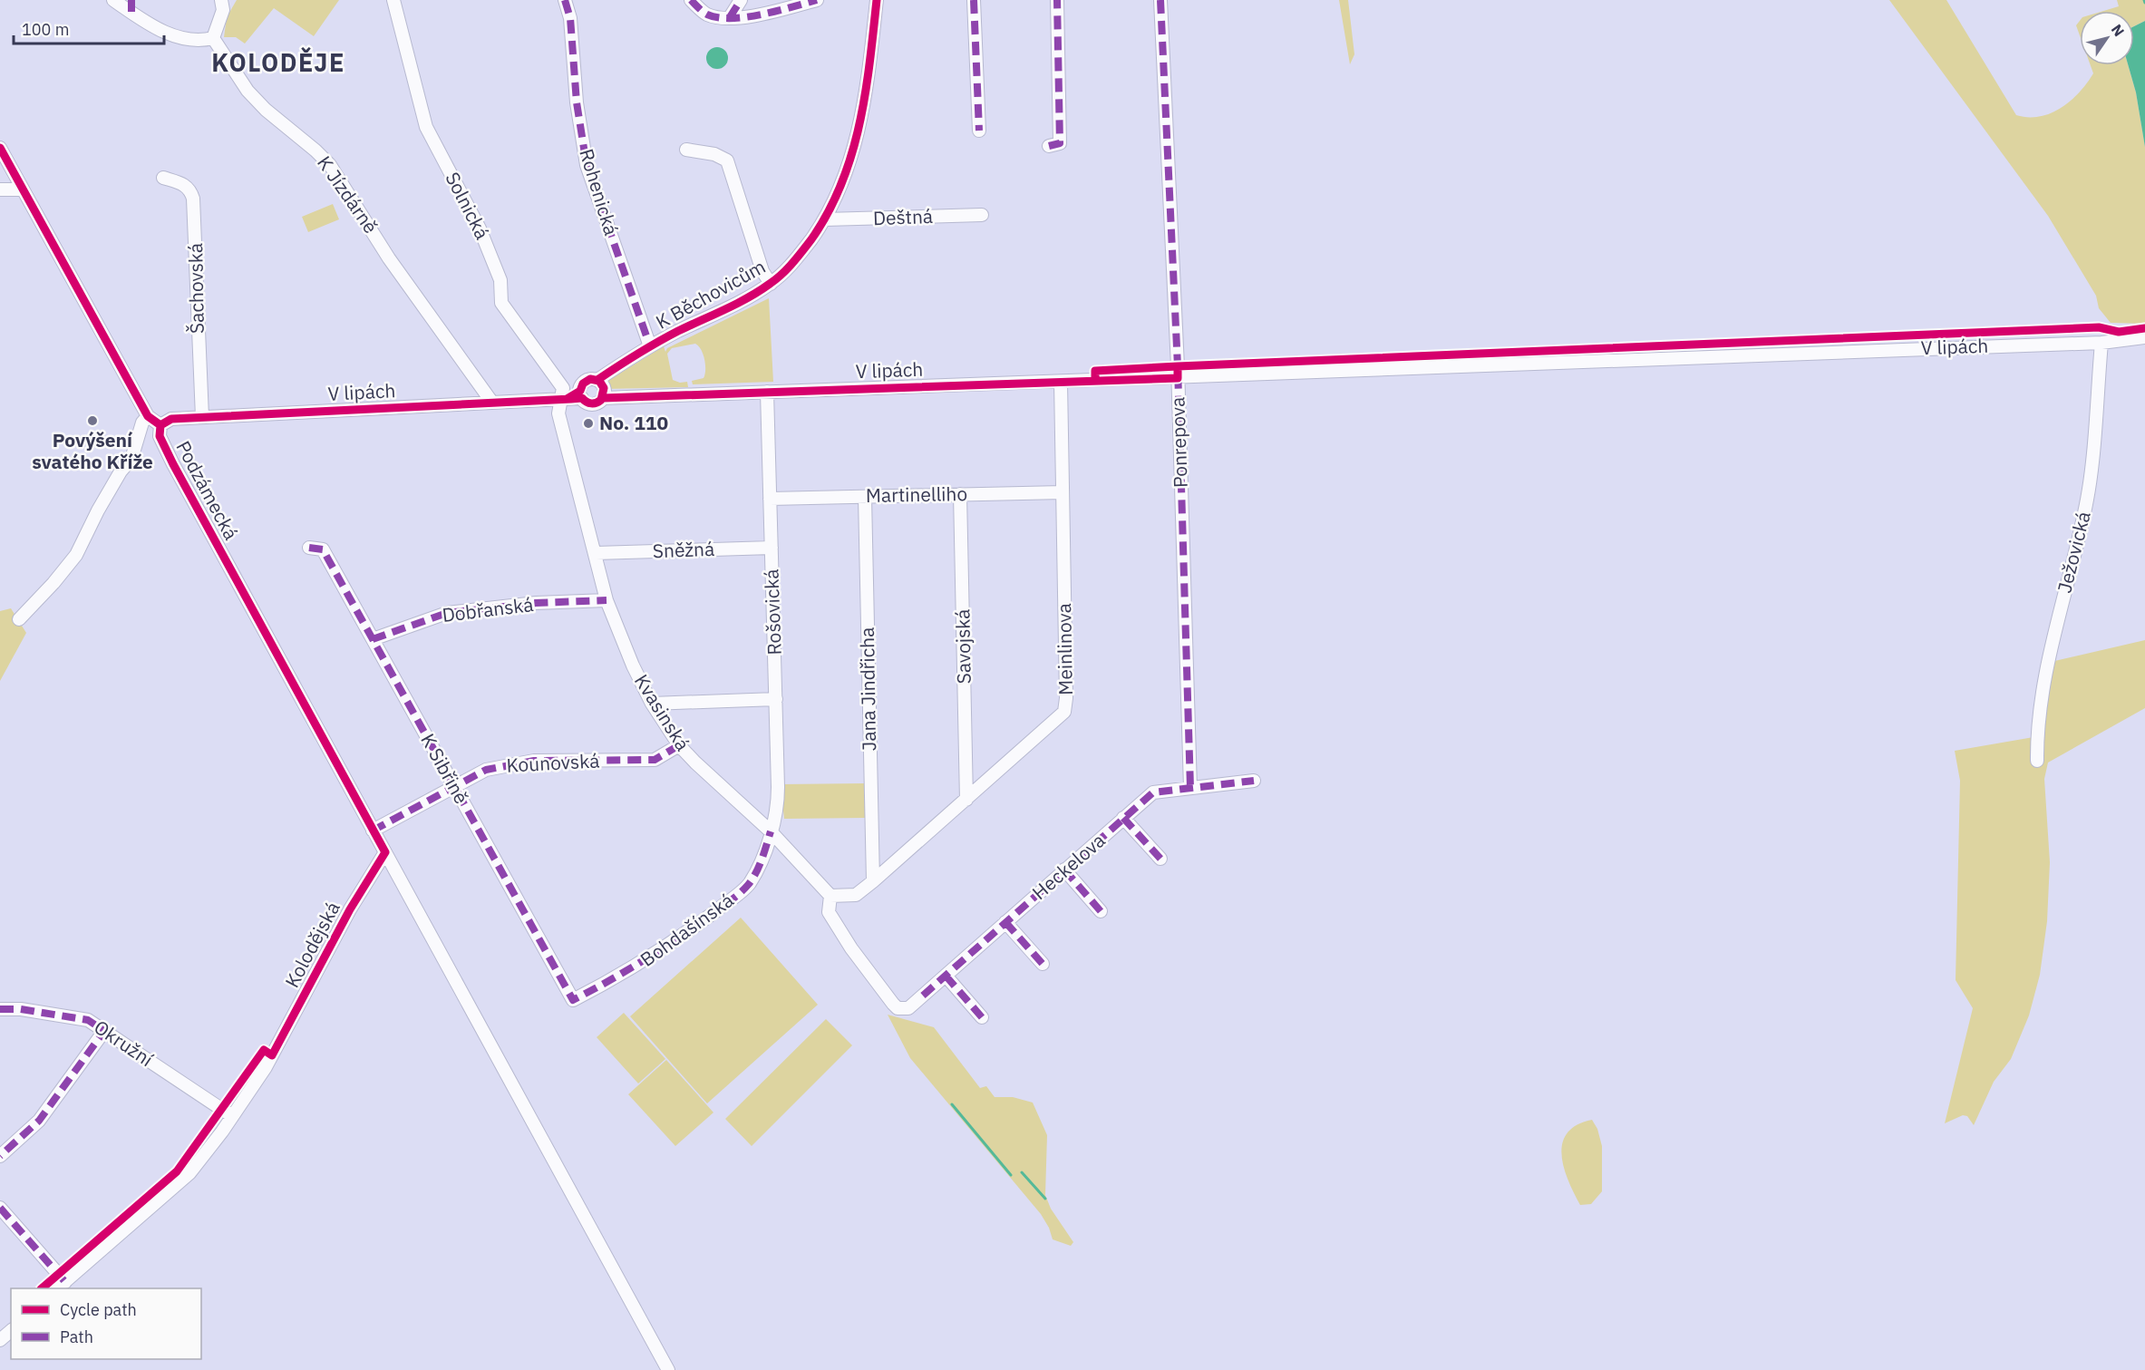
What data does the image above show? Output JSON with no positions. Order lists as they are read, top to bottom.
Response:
{
  "streets": {
    "street": [
      "Rohenická",
      "K Jízdárně",
      "Solnická",
      "Deštná",
      "Šachovská",
      "K Běchovicům",
      "V lipách",
      "Ponrepova",
      "Podzámecká",
      "Martinelliho",
      "Sněžná",
      "Ježovická",
      "Dobřanská",
      "Rošovická",
      "Savojská",
      "Meinlinova",
      "Jana Jindřicha",
      "Kvasinská",
      "Kounovská",
      "K Sibřině",
      "Heckelova",
      "Bohdašínská",
      "Kolodějská",
      "Okružní"
    ]
  },
  "crossings": [
    ["Rohenická", "K Běchovicům"],
    ["K Jízdárně", "V lipách"],
    ["Solnická", "V lipách"],
    ["Solnická", "Kvasinská"],
    ["Deštná", "K Běchovicům"],
    ["Šachovská", "V lipách"],
    ["K Běchovicům", "V lipách"],
    ["V lipách", "Ponrepova"],
    ["V lipách", "Podzámecká"],
    ["V lipách", "Ježovická"],
    ["V lipách", "Rošovická"],
    ["V lipách", "Meinlinova"],
    ["V lipách", "Kvasinská"],
    ["Ponrepova", "Heckelova"],
    ["Podzámecká", "Kounovská"],
    ["Podzámecká", "Kolodějská"],
    ["Martinelliho", "Rošovická"],
    ["Martinelliho", "Savojská"],
    ["Martinelliho", "Meinlinova"],
    ["Martinelliho", "Jana Jindřicha"],
    ["Sněžná", "Rošovická"],
    ["Sněžná", "Kvasinská"],
    ["Dobřanská", "Kvasinská"],
    ["Dobřanská", "K Sibřině"],
    ["Rošovická", "Kvasinská"],
    ["Rošovická", "Bohdašínská"],
    ["Savojská", "Meinlinova"],
    ["Meinlinova", "Jana Jindřicha"],
    ["Meinlinova", "Kvasinská"],
    ["Meinlinova", "Heckelova"],
    ["Kvasinská", "Kounovská"],
    ["Kvasinská", "Heckelova"],
    ["Kvasinská", "Bohdašínská"],
    ["Kounovská", "K Sibřině"],
    ["K Sibřině", "Bohdašínská"],
    ["Kolodějská", "Okružní"]
  ],
  "districts": ["KOLODĚJE"],
  "places": ["Povýšení svatého Kříže", "No. 110"],
  "legend": ["Cycle path", "Path"],
  "scale_bar": "100 m",
  "north": "top right"
}
